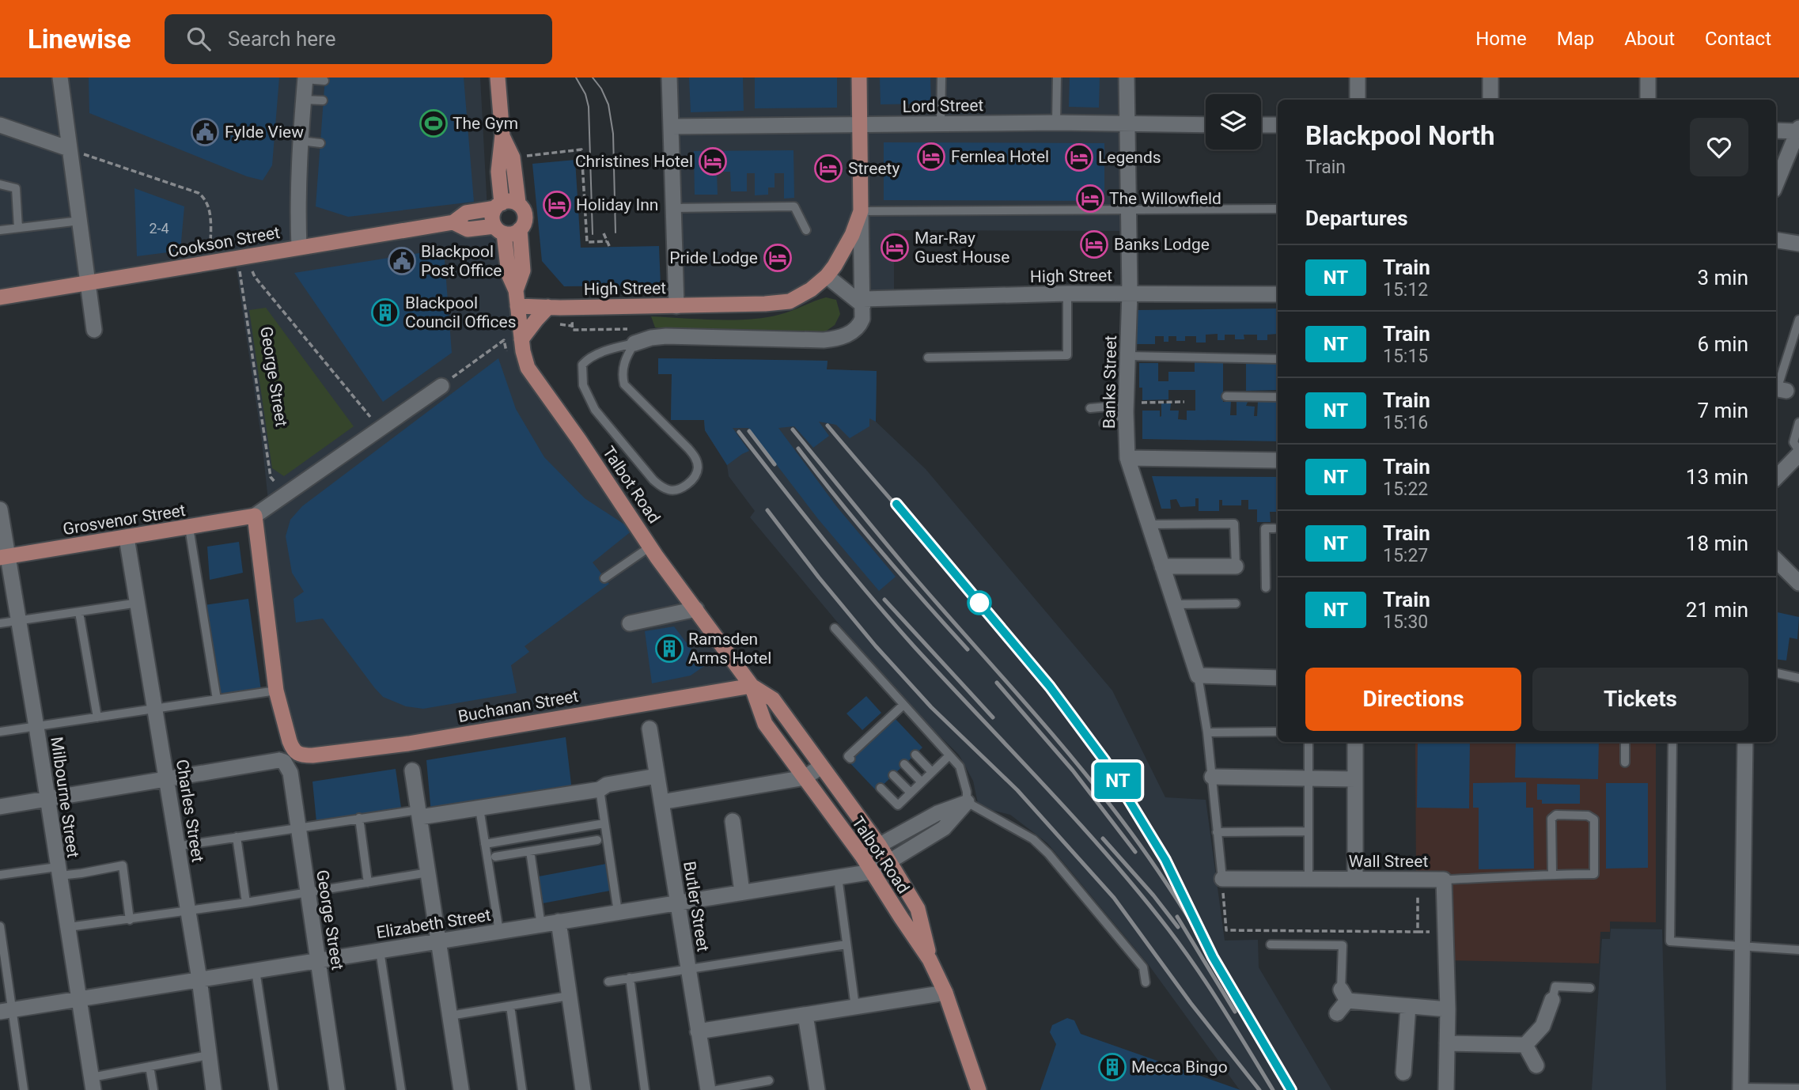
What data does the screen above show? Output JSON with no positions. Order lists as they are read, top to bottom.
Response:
{
  "streets": {
    "main road": [
      "Cookson Street",
      "High Street",
      "Talbot Road",
      "Grosvenor Street",
      "Buchanan Street"
    ],
    "street": [
      "Lord Street",
      "George Street",
      "Banks Street",
      "Milbourne Street",
      "Charles Street",
      "Wall Street",
      "Butler Street",
      "Elizabeth Street"
    ]
  },
  "crossings": [
    ["Lord Street", "Banks Street"],
    ["Cookson Street", "George Street"],
    ["Cookson Street", "Talbot Road"],
    ["High Street", "Banks Street"],
    ["High Street", "Talbot Road"],
    ["George Street", "Elizabeth Street"],
    ["Talbot Road", "Buchanan Street"],
    ["Talbot Road", "Elizabeth Street"],
    ["Grosvenor Street", "Milbourne Street"],
    ["Grosvenor Street", "Charles Street"],
    ["Milbourne Street", "Elizabeth Street"],
    ["Charles Street", "Elizabeth Street"],
    ["Butler Street", "Elizabeth Street"]
  ],
  "places": {
    "sports": ["The Gym"],
    "public building": ["Fylde View", "Blackpool Post Office"],
    "hotel": [
      "Fernlea Hotel",
      "Legends",
      "Christines Hotel",
      "Streety",
      "The Willowfield",
      "Holiday Inn",
      "Banks Lodge",
      "Mar-Ray Guest House",
      "Pride Lodge"
    ],
    "building": ["Blackpool Council Offices", "Ramsden Arms Hotel", "Mecca Bingo"]
  },
  "house_numbers": ["2-4"],
  "page": {
    "header": "Linewise",
    "search": "Search here",
    "nav": [
      "Home",
      "Map",
      "About",
      "Contact"
    ],
    "on_map": "NT",
    "heading": [
      ["Blackpool North", "Train"],
      "Departures"
    ],
    "list": [
      {
        "mark": "NT",
        "name": "Train",
        "note": "15:12",
        "value": "3 min"
      },
      {
        "mark": "NT",
        "name": "Train",
        "note": "15:15",
        "value": "6 min"
      },
      {
        "mark": "NT",
        "name": "Train",
        "note": "15:16",
        "value": "7 min"
      },
      {
        "mark": "NT",
        "name": "Train",
        "note": "15:22",
        "value": "13 min"
      },
      {
        "mark": "NT",
        "name": "Train",
        "note": "15:27",
        "value": "18 min"
      },
      {
        "mark": "NT",
        "name": "Train",
        "note": "15:30",
        "value": "21 min"
      }
    ],
    "buttons": ["Directions", "Tickets"]
  }
}
